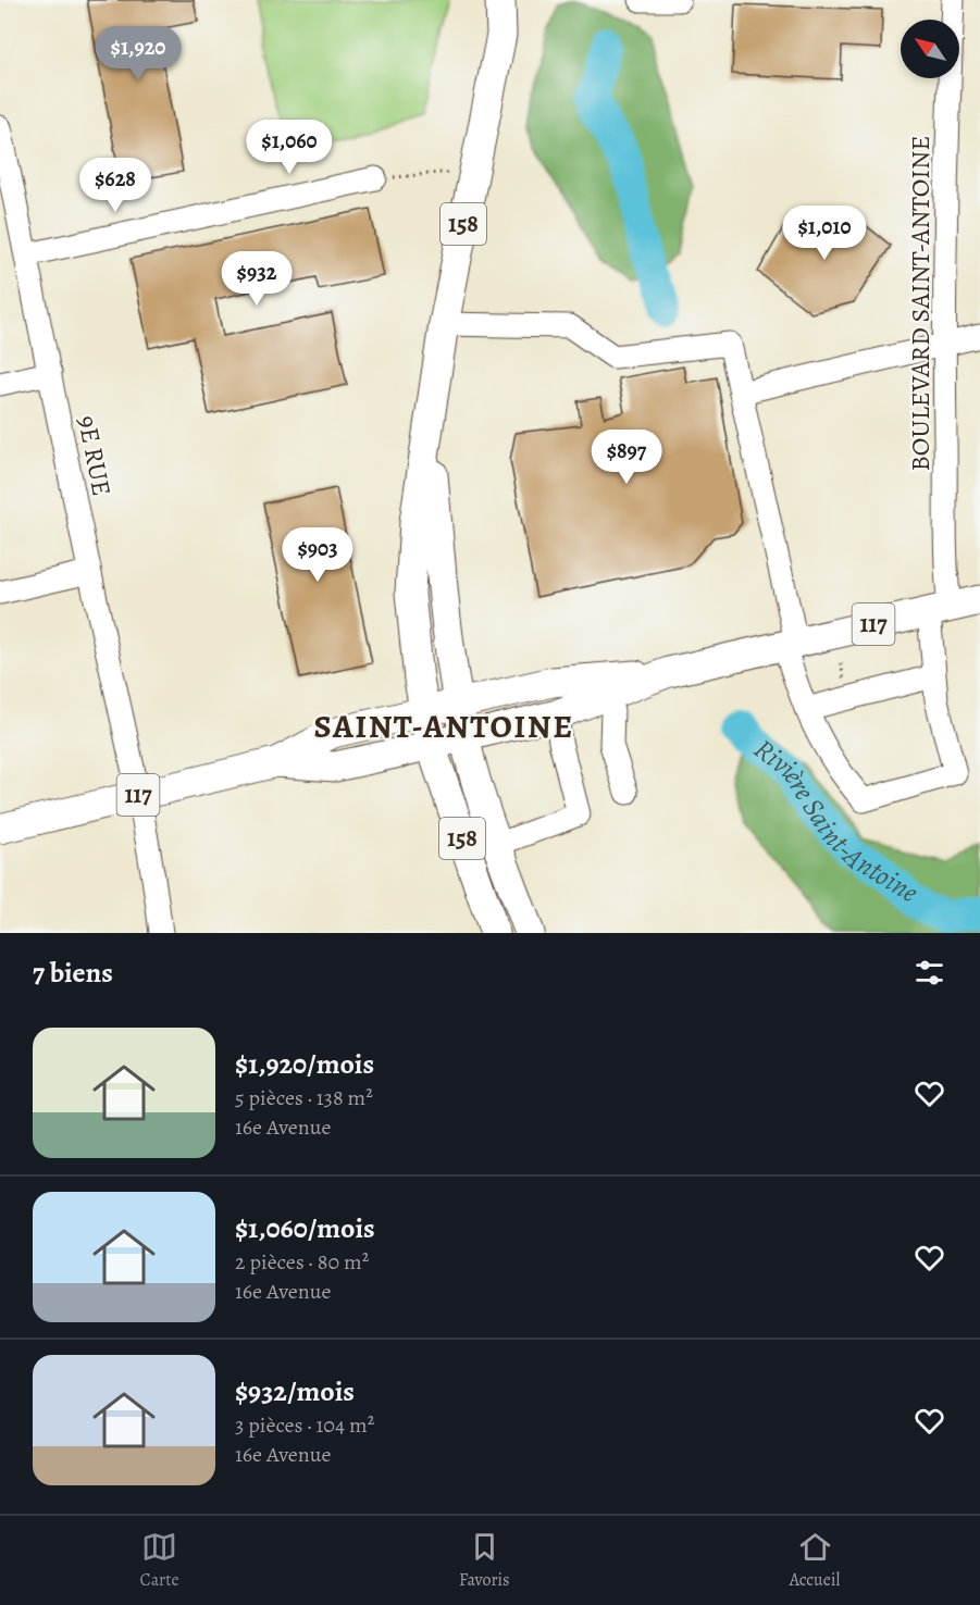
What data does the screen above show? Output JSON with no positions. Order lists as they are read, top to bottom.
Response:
{
  "streets": {
    "main road": ["158", "117"],
    "street": ["BOULEVARD SAINT-ANTOINE", "9E RUE"]
  },
  "crossings": [
    ["158", "117"],
    ["BOULEVARD SAINT-ANTOINE", "117"],
    ["9E RUE", "117"]
  ],
  "districts": ["SAINT-ANTOINE"],
  "water": ["Rivière Saint-Antoine"],
  "north": "top left",
  "page": {
    "price": [
      "$1,920",
      "$1,060",
      "$628",
      "$1,010",
      "$932",
      "$897",
      "$903"
    ],
    "heading": "7 biens",
    "list": [
      {
        "name": "$1,920/mois",
        "note": "5 pièces · 138 m² · 16e Avenue"
      },
      {
        "name": "$1,060/mois",
        "note": "2 pièces · 80 m² · 16e Avenue"
      },
      {
        "name": "$932/mois",
        "note": "3 pièces · 104 m² · 16e Avenue"
      }
    ],
    "tabs": ["Carte", "Favoris", "Accueil"]
  }
}
